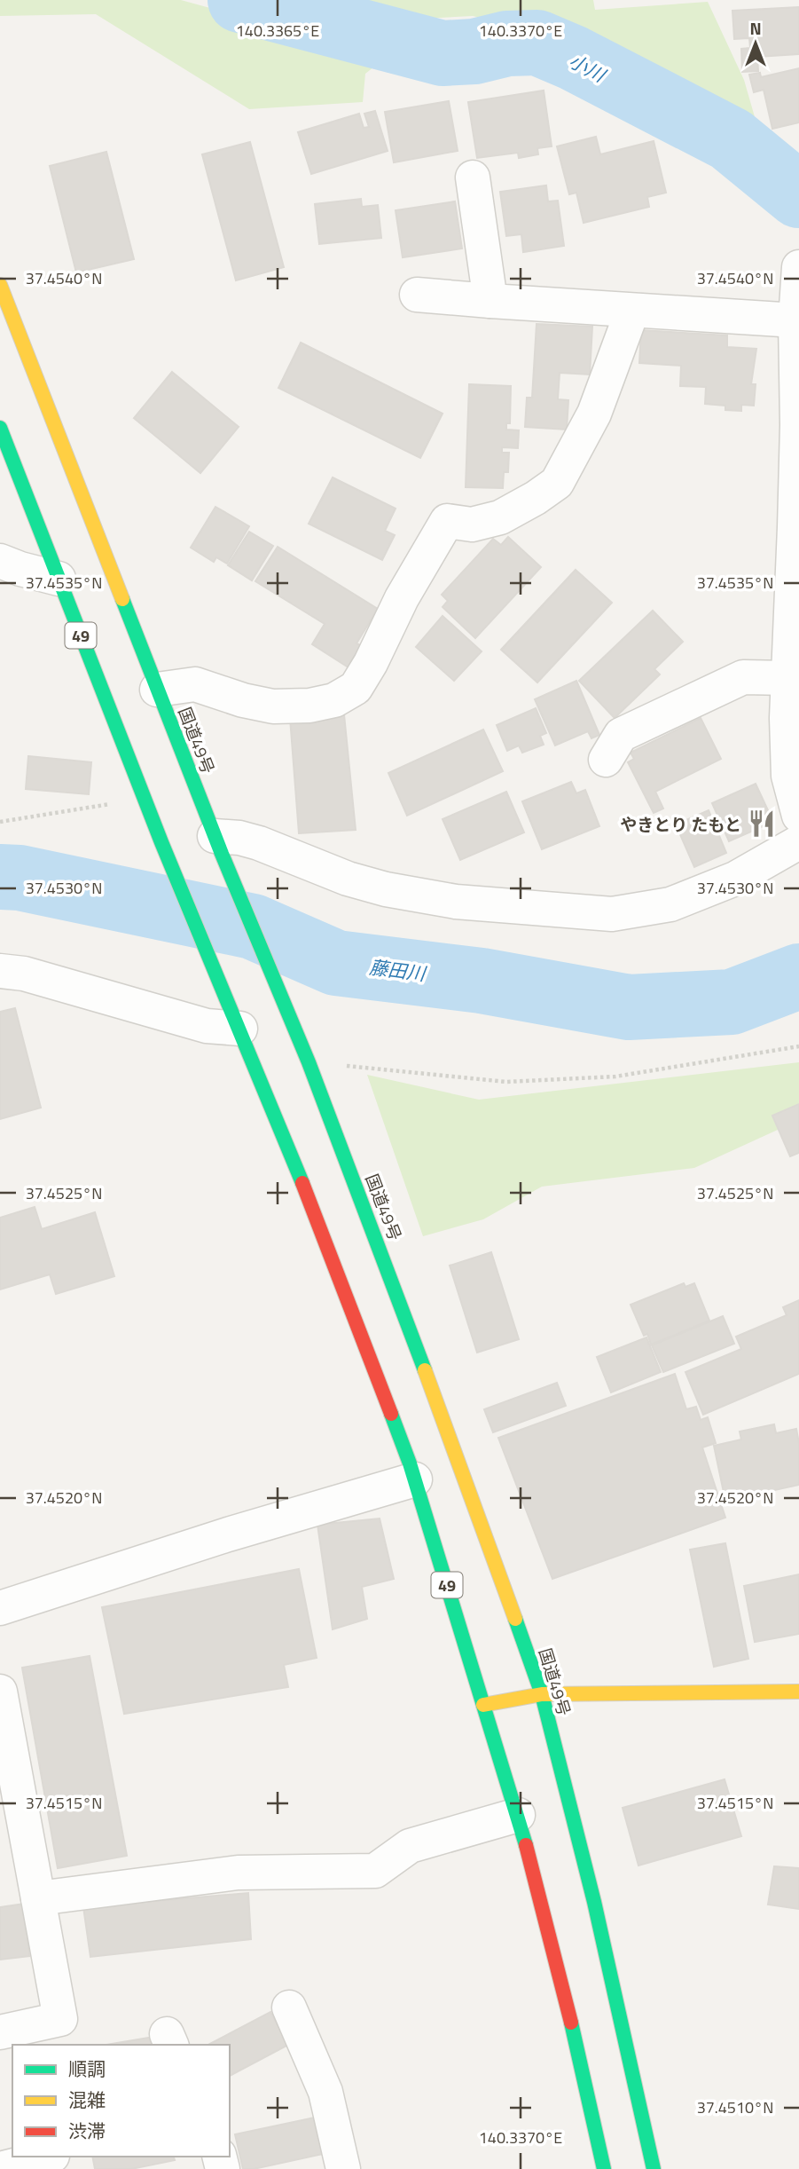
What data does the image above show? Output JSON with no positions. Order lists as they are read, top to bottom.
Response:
{
  "streets": {
    "main road": ["49", "国道49号"]
  },
  "water": ["小川", "藤田川"],
  "places": {
    "restaurant": ["やきとり たもと"]
  },
  "legend": ["順調", "混雑", "渋滞"],
  "north": "top",
  "coordinates": [
    "140.3365°E",
    "140.3370°E",
    "37.4540°N",
    "37.4535°N",
    "37.4530°N",
    "37.4525°N",
    "37.4520°N",
    "37.4515°N",
    "37.4510°N"
  ]
}
